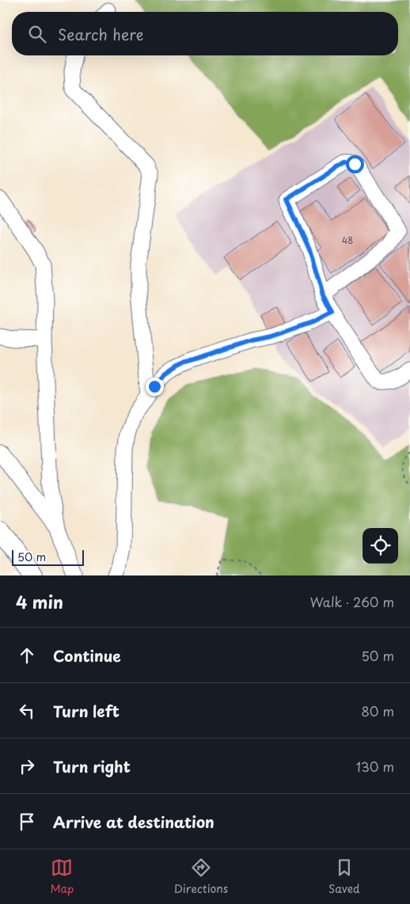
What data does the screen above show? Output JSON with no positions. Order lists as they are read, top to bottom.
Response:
{
  "house_numbers": ["48"],
  "scale_bar": "50 m",
  "page": {
    "search": "Search here",
    "scale": "50 m",
    "heading": ["4 min", "Walk · 260 m"],
    "list": [
      ["Continue", "50 m"],
      ["Turn left", "80 m"],
      ["Turn right", "130 m"],
      "Arrive at destination"
    ],
    "nav": ["Map", "Directions", "Saved"]
  }
}
